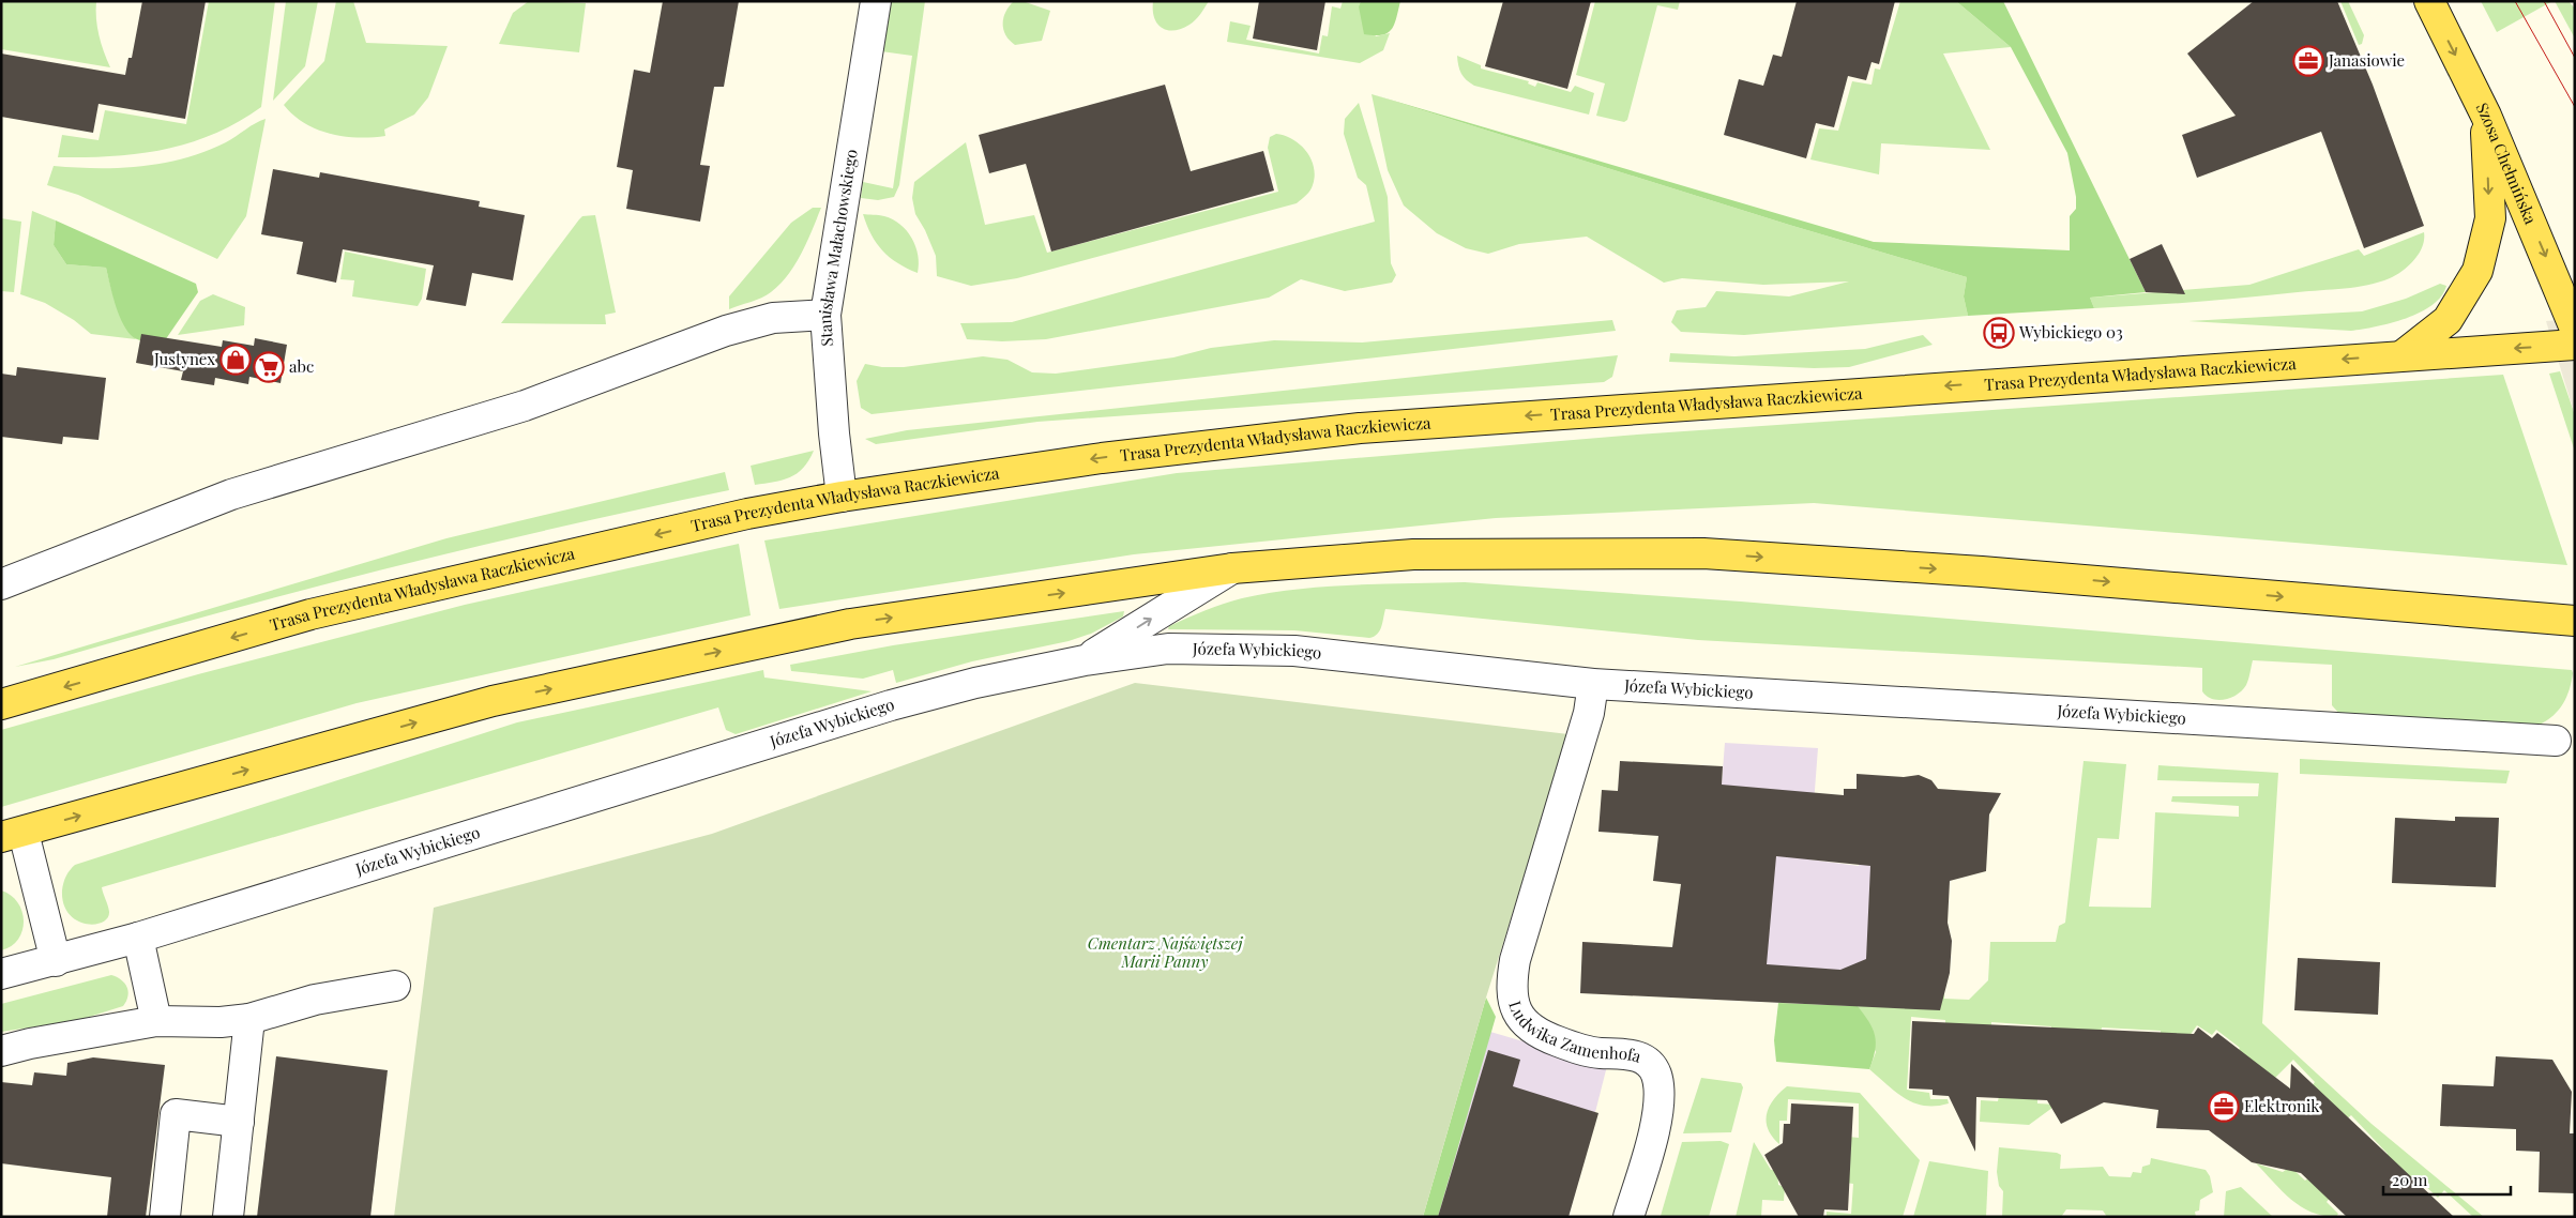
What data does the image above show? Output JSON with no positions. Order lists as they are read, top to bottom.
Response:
{
  "streets": {
    "main road": ["Szosa Chełmińska", "Trasa Prezydenta Władysława Raczkiewicza"],
    "street": ["Stanisława Małachowskiego", "Józefa Wybickiego", "Ludwika Zamenhofa"]
  },
  "crossings": [
    ["Stanisława Małachowskiego", "Trasa Prezydenta Władysława Raczkiewicza"],
    ["Józefa Wybickiego", "Ludwika Zamenhofa"]
  ],
  "one_way": ["Szosa Chełmińska"],
  "parks": ["Cmentarz Najświętszej Marii Panny"],
  "places": {
    "office": ["Janasiowie", "Elektronik"],
    "bus stop": ["Wybickiego 03"],
    "shop": ["Justynex"],
    "supermarket": ["abc"]
  },
  "scale_bar": "20 m"
}
